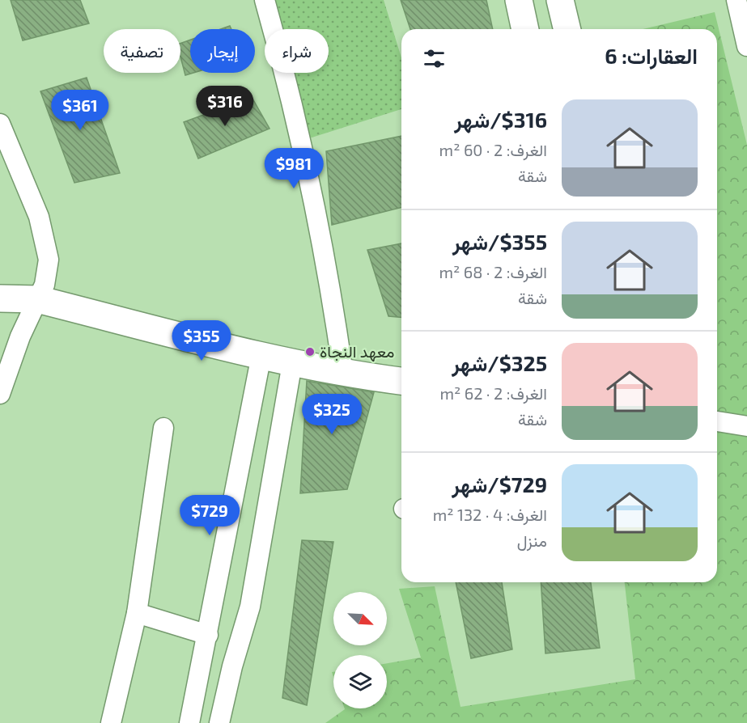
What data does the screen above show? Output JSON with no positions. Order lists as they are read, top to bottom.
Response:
{
  "places": ["معهد النجاة"],
  "north": "bottom right",
  "page": {
    "chip": ["شراء", "إيجار", "تصفية"],
    "heading": "العقارات: 6",
    "price": [
      "$316",
      "$361",
      "$981",
      "$355",
      "$325",
      "$729"
    ],
    "list": [
      {
        "name": "$316/شهر",
        "note": "الغرف: 2 · 60 m² · شقة"
      },
      {
        "name": "$355/شهر",
        "note": "الغرف: 2 · 68 m² · شقة"
      },
      {
        "name": "$325/شهر",
        "note": "الغرف: 2 · 62 m² · شقة"
      },
      {
        "name": "$729/شهر",
        "note": "الغرف: 4 · 132 m² · منزل"
      }
    ]
  }
}
